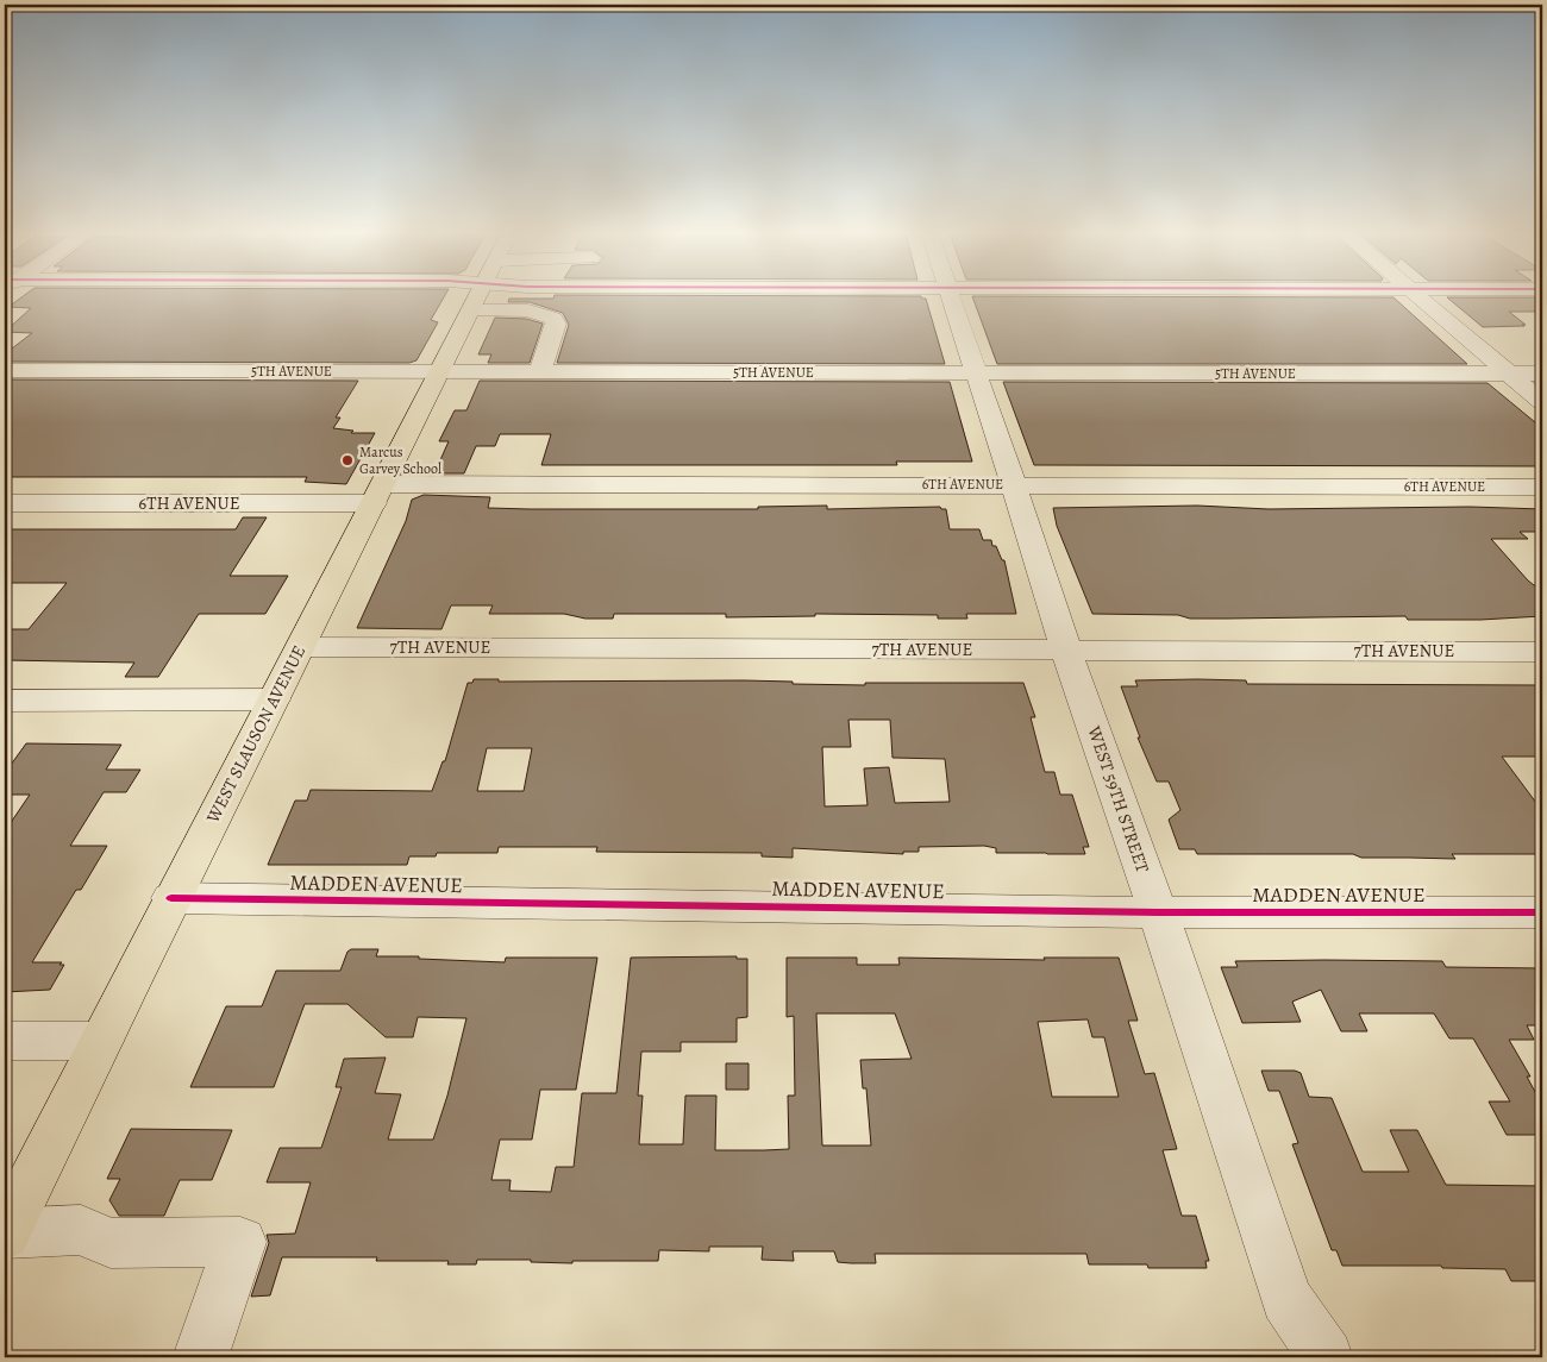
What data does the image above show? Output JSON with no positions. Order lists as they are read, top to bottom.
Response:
{
  "streets": {
    "main road": ["WEST SLAUSON AVENUE"],
    "street": [
      "5TH AVENUE",
      "6TH AVENUE",
      "7TH AVENUE",
      "WEST 59TH STREET",
      "MADDEN AVENUE"
    ]
  },
  "crossings": [
    ["5TH AVENUE", "WEST SLAUSON AVENUE"],
    ["5TH AVENUE", "WEST 59TH STREET"],
    ["6TH AVENUE", "WEST SLAUSON AVENUE"],
    ["6TH AVENUE", "WEST 59TH STREET"],
    ["7TH AVENUE", "WEST SLAUSON AVENUE"],
    ["7TH AVENUE", "WEST 59TH STREET"],
    ["WEST SLAUSON AVENUE", "MADDEN AVENUE"],
    ["WEST 59TH STREET", "MADDEN AVENUE"]
  ],
  "places": ["Marcus Garvey School"]
}
